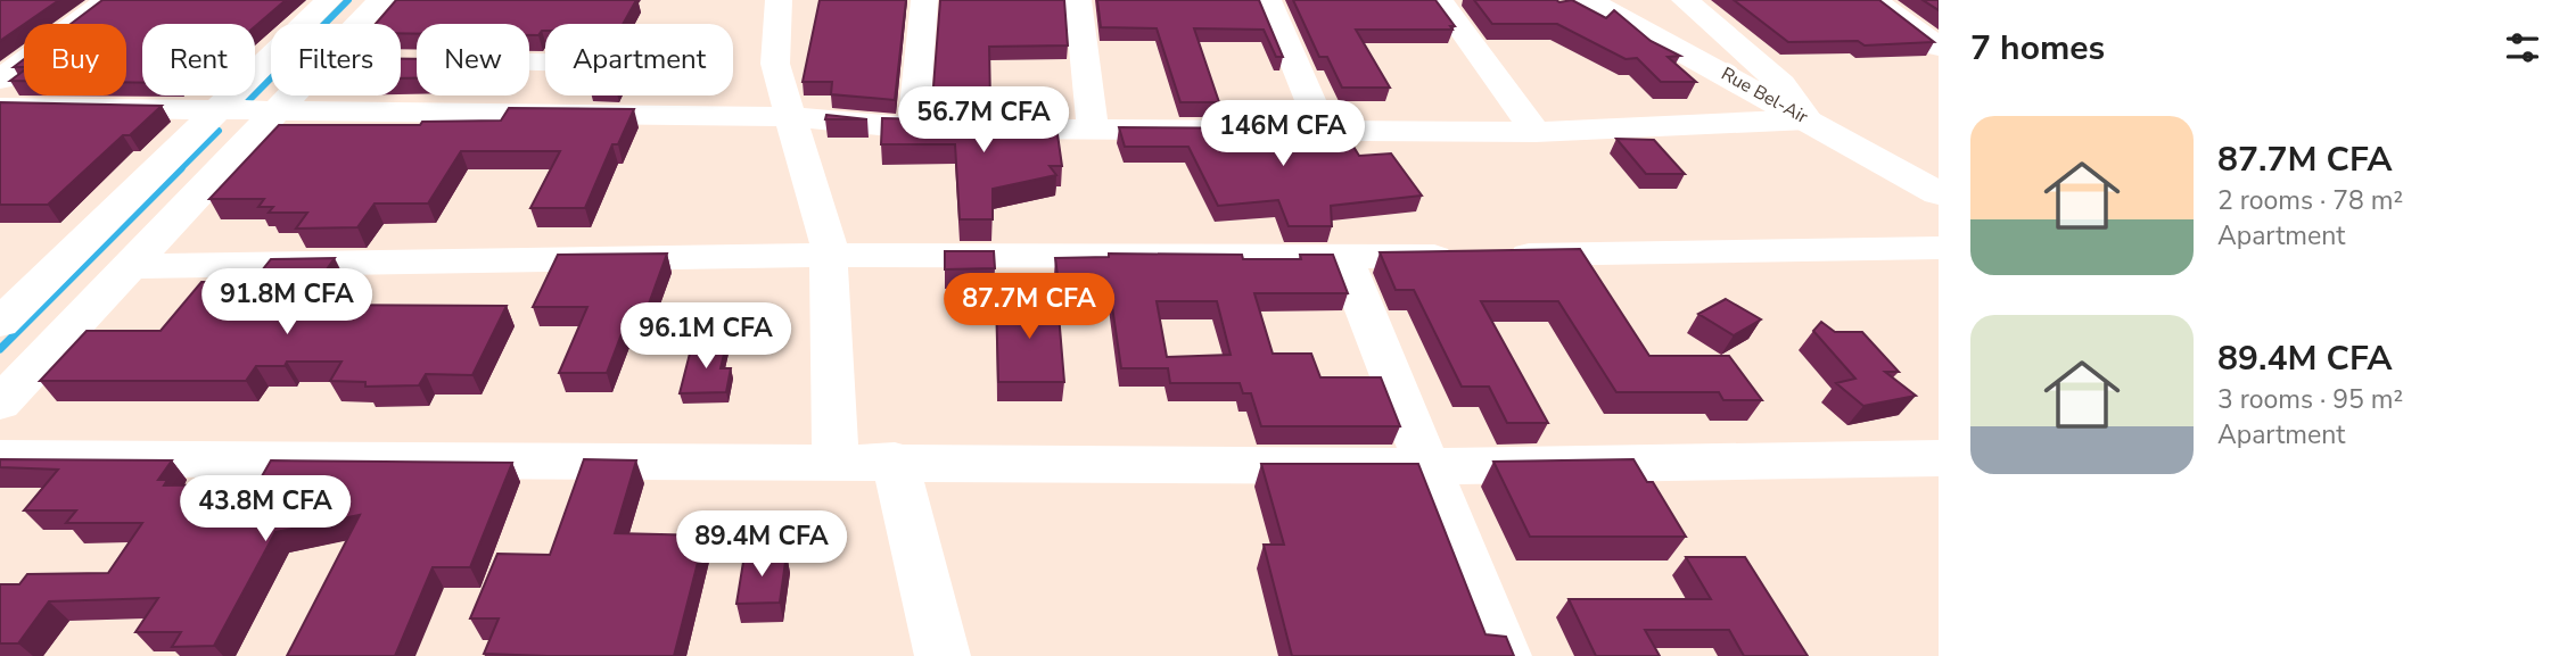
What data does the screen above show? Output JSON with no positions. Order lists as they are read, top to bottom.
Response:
{
  "streets": {
    "main road": ["Rue Bel-Air"]
  },
  "page": {
    "heading": "7 homes",
    "chip": [
      "Buy",
      "Rent",
      "Filters",
      "New",
      "Apartment"
    ],
    "price": [
      "56.7M CFA",
      "146M CFA",
      "91.8M CFA",
      "87.7M CFA",
      "96.1M CFA",
      "43.8M CFA",
      "89.4M CFA"
    ],
    "list": [
      {
        "name": "87.7M CFA",
        "note": "2 rooms · 78 m² · Apartment"
      },
      {
        "name": "89.4M CFA",
        "note": "3 rooms · 95 m² · Apartment"
      }
    ]
  }
}
